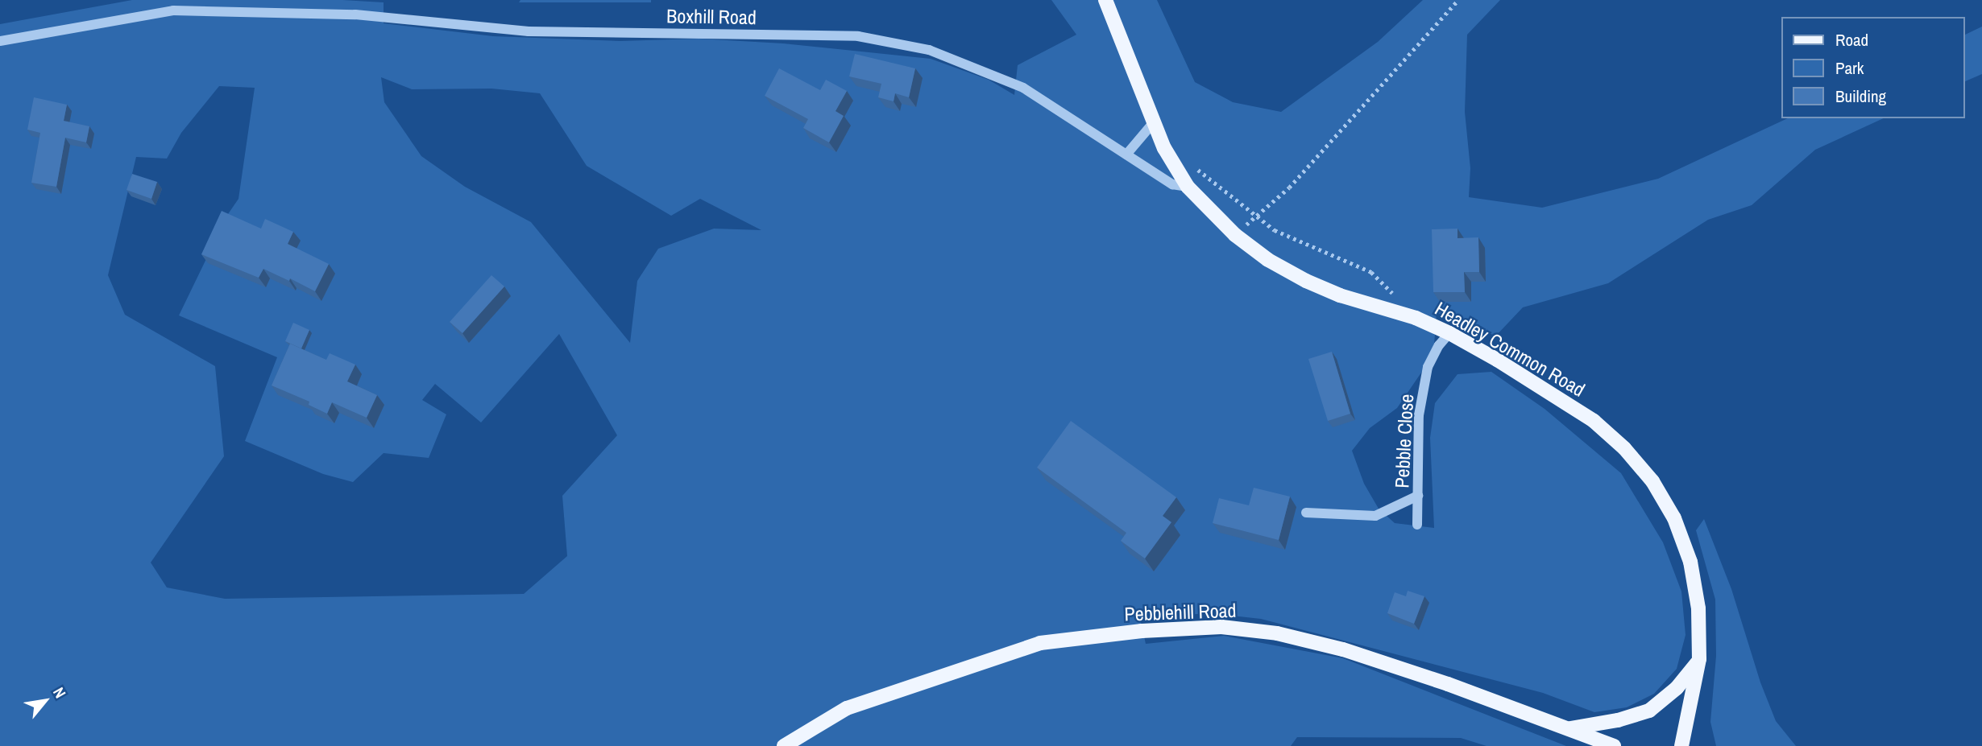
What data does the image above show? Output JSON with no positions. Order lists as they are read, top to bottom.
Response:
{
  "streets": {
    "main road": ["Headley Common Road", "Pebblehill Road"],
    "street": ["Boxhill Road", "Pebble Close"]
  },
  "crossings": [
    ["Boxhill Road", "Headley Common Road"],
    ["Headley Common Road", "Pebble Close"]
  ],
  "legend": ["Road", "Park", "Building"],
  "north": "top right"
}
